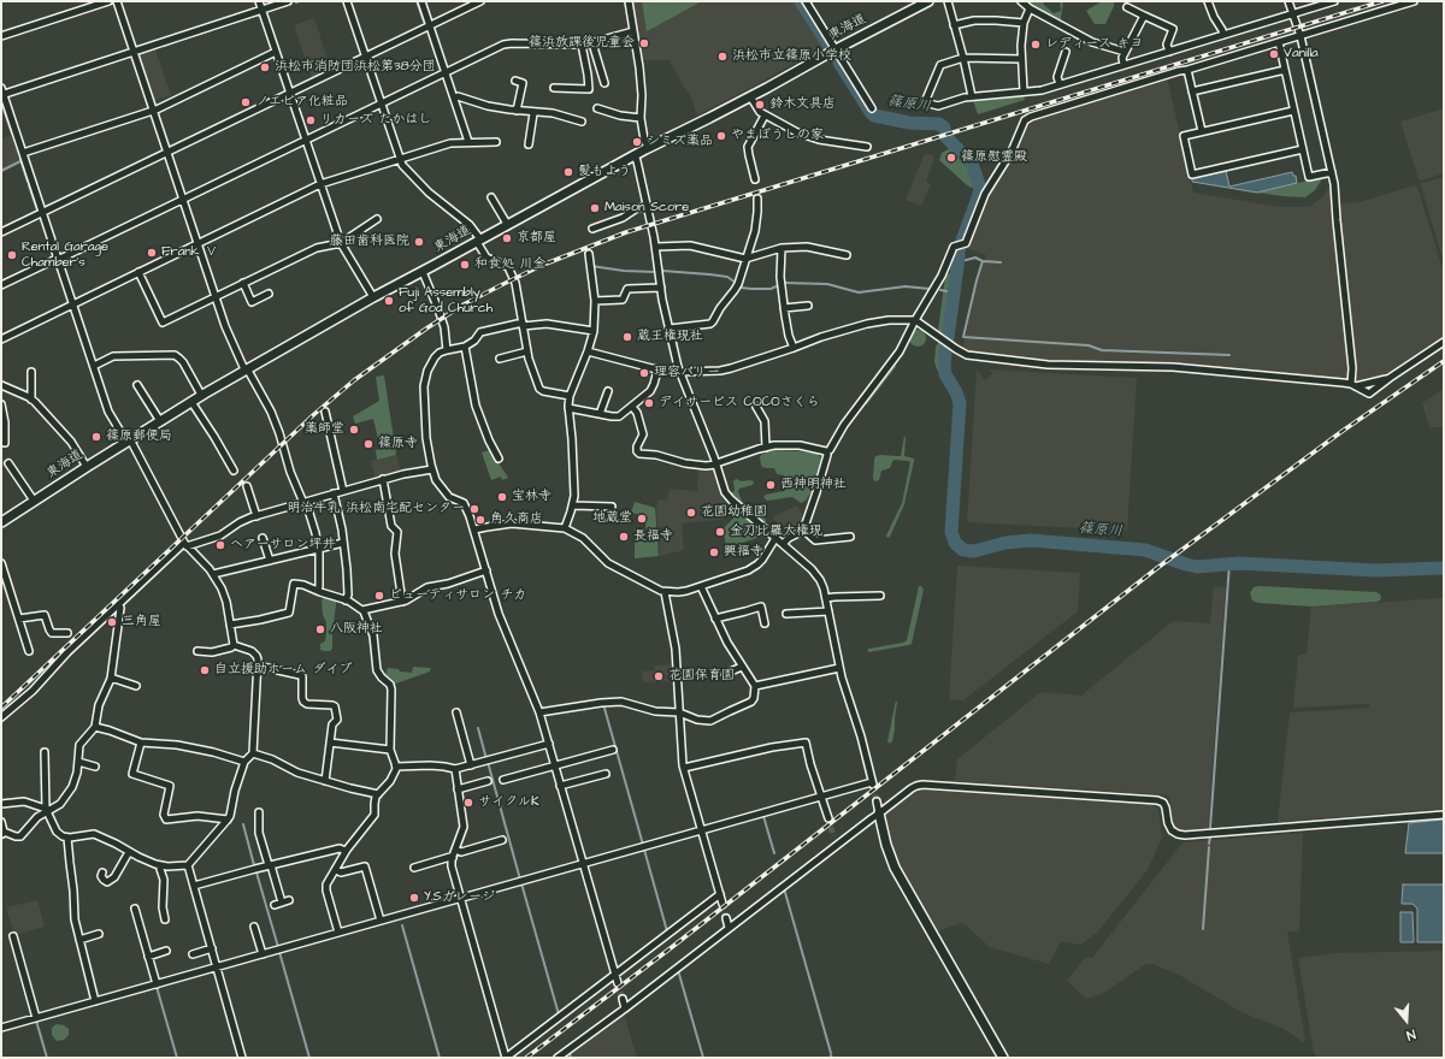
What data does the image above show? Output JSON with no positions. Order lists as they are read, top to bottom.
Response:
{
  "streets": {
    "main road": ["東海道"]
  },
  "water": ["篠原川"],
  "places": [
    "篠浜放課後児童会",
    "レディース キヨ",
    "Vanilla",
    "浜松市立篠原小学校",
    "浜松市消防団浜松第38分団",
    "ノエビア化粧品",
    "鈴木文具店",
    "リカーズ たかはし",
    "やまぼうしの家",
    "シミズ薬品",
    "篠原慰霊殿",
    "髪もよう",
    "Maison Score",
    "京都屋",
    "藤田歯科医院",
    "Frank Ⅴ",
    "Rental Garage Chamber's",
    "和食処 川金",
    "Fuji Assembly of God Church",
    "蔵王権現社",
    "理容パリー",
    "デイサービス COCOさくら",
    "薬師堂",
    "篠原郵便局",
    "篠原寺",
    "西神明神社",
    "宝林寺",
    "明治牛乳 浜松南宅配センター",
    "花園幼稚園",
    "地蔵堂",
    "角久商店",
    "金刀比羅大権現",
    "長福寺",
    "ヘアーサロン坪井",
    "興福寺",
    "ビューティサロン チカ",
    "三角屋",
    "八阪神社",
    "自立援助ホーム ダイブ",
    "花園保育園",
    "サイクルK",
    "Y.Sガレージ"
  ],
  "north": "bottom"
}
